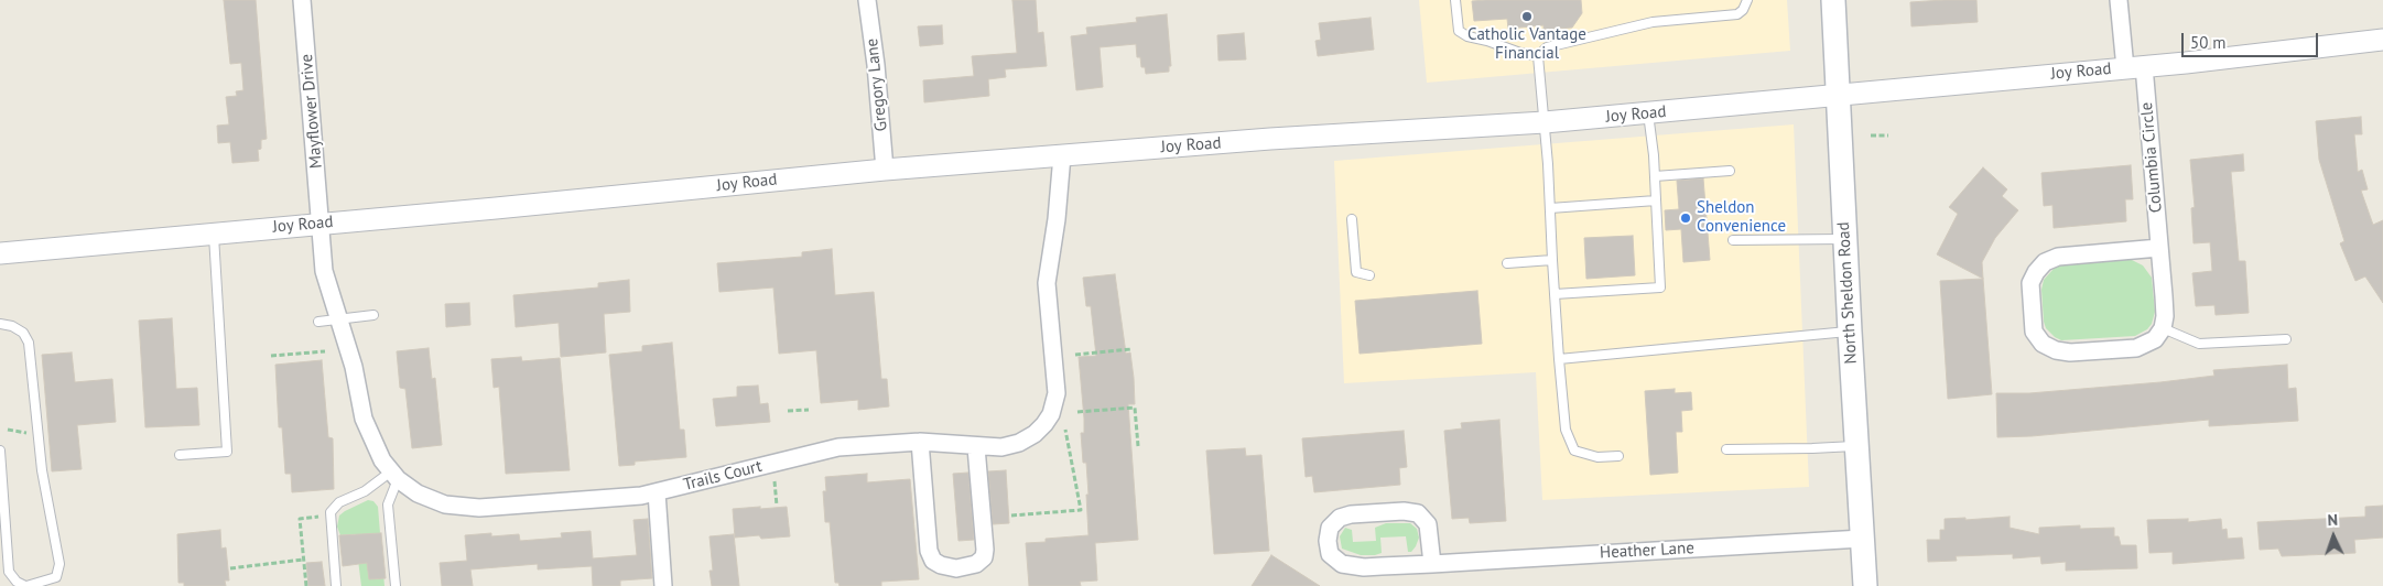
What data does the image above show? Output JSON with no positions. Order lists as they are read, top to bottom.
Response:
{
  "streets": {
    "main road": ["North Sheldon Road"],
    "street": [
      "Joy Road",
      "Gregory Lane",
      "Mayflower Drive",
      "Columbia Circle",
      "Trails Court",
      "Heather Lane"
    ]
  },
  "crossings": [
    ["Joy Road", "Gregory Lane"],
    ["Joy Road", "Mayflower Drive"],
    ["Joy Road", "Columbia Circle"],
    ["Joy Road", "North Sheldon Road"],
    ["Joy Road", "Trails Court"],
    ["Mayflower Drive", "Trails Court"],
    ["North Sheldon Road", "Heather Lane"]
  ],
  "places": ["Catholic Vantage Financial", "Sheldon Convenience"],
  "scale_bar": "50 m",
  "north": "top"
}
